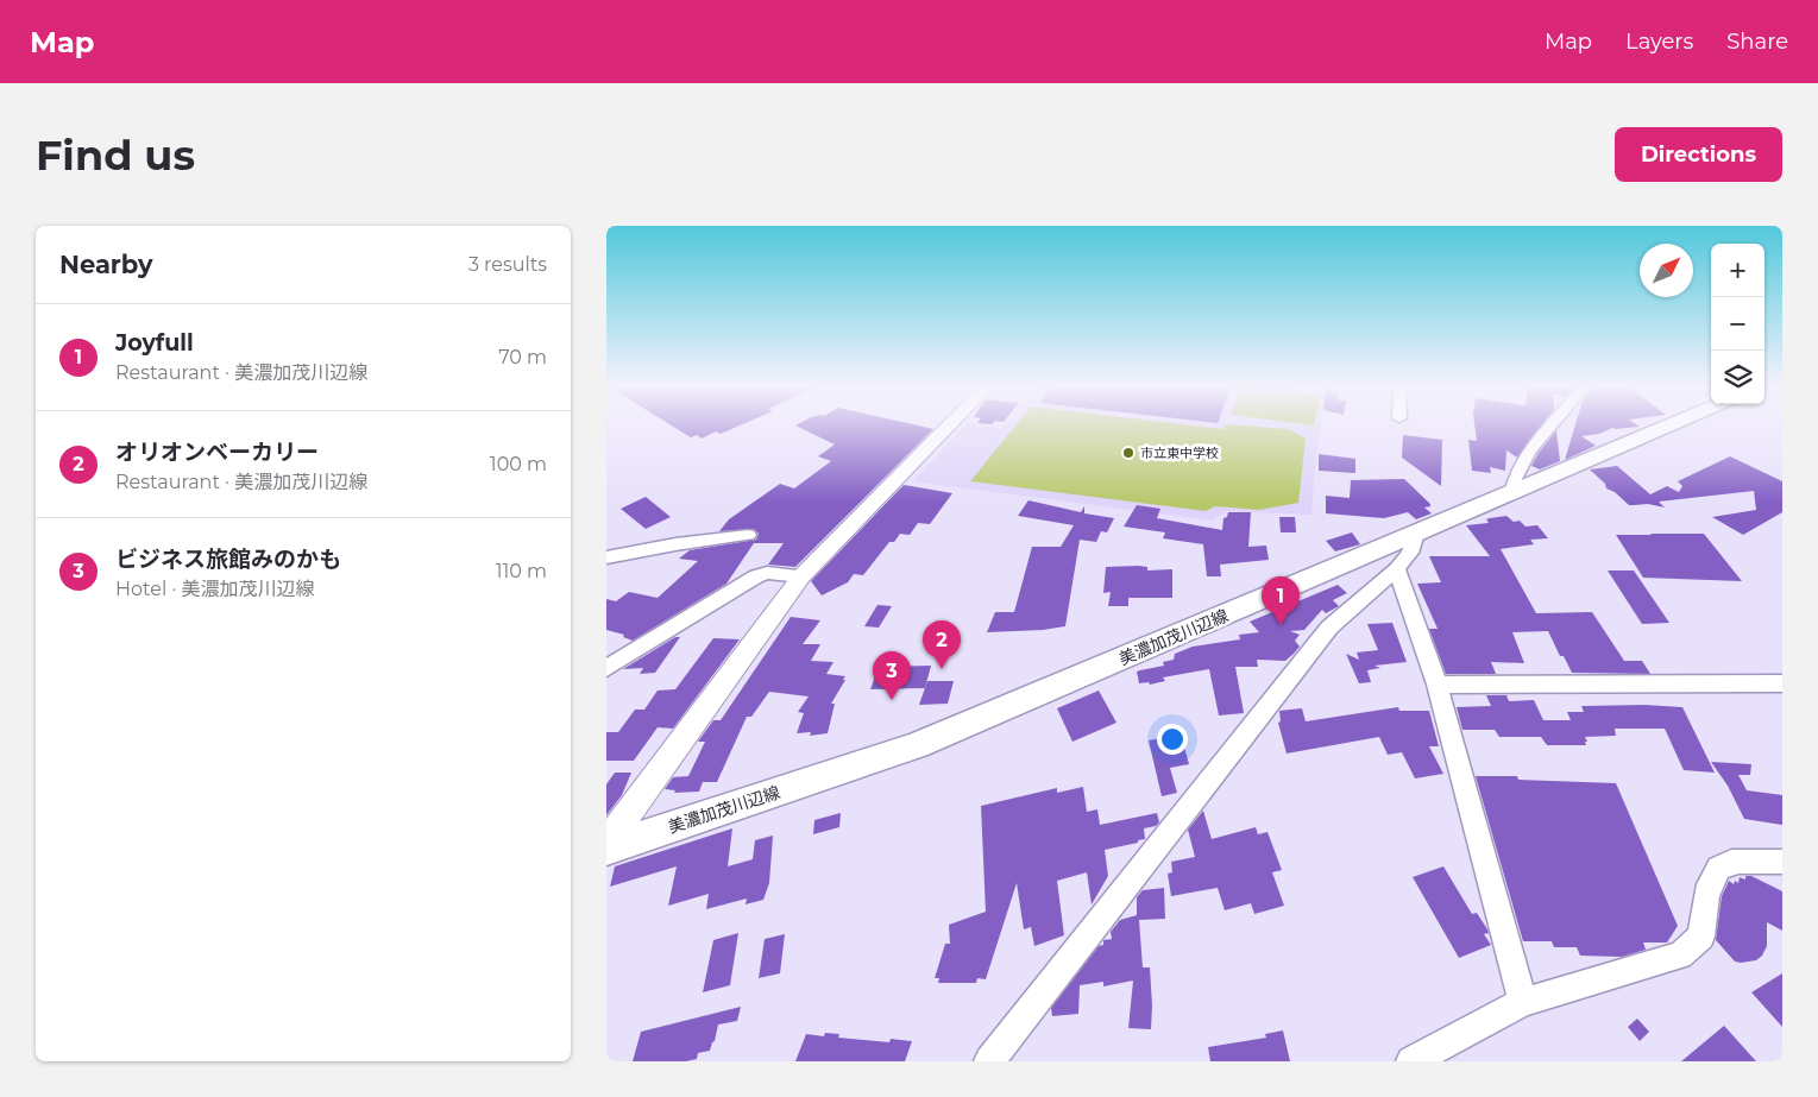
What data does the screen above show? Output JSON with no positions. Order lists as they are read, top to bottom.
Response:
{
  "streets": {
    "main road": ["美濃加茂川辺線"]
  },
  "places": ["市立東中学校"],
  "north": "top right",
  "page": {
    "header": "Map",
    "nav": ["Map", "Layers", "Share"],
    "buttons": "Directions",
    "title": "Find us",
    "heading": ["Nearby", "3 results"],
    "map_buttons": ["+", "−"],
    "list": [
      {
        "mark": "1",
        "name": "Joyfull",
        "note": "Restaurant · 美濃加茂川辺線",
        "value": "70 m"
      },
      {
        "mark": "2",
        "name": "オリオンベーカリー",
        "note": "Restaurant · 美濃加茂川辺線",
        "value": "100 m"
      },
      {
        "mark": "3",
        "name": "ビジネス旅館みのかも",
        "note": "Hotel · 美濃加茂川辺線",
        "value": "110 m"
      }
    ],
    "pins": ["1", "2", "3"]
  }
}
